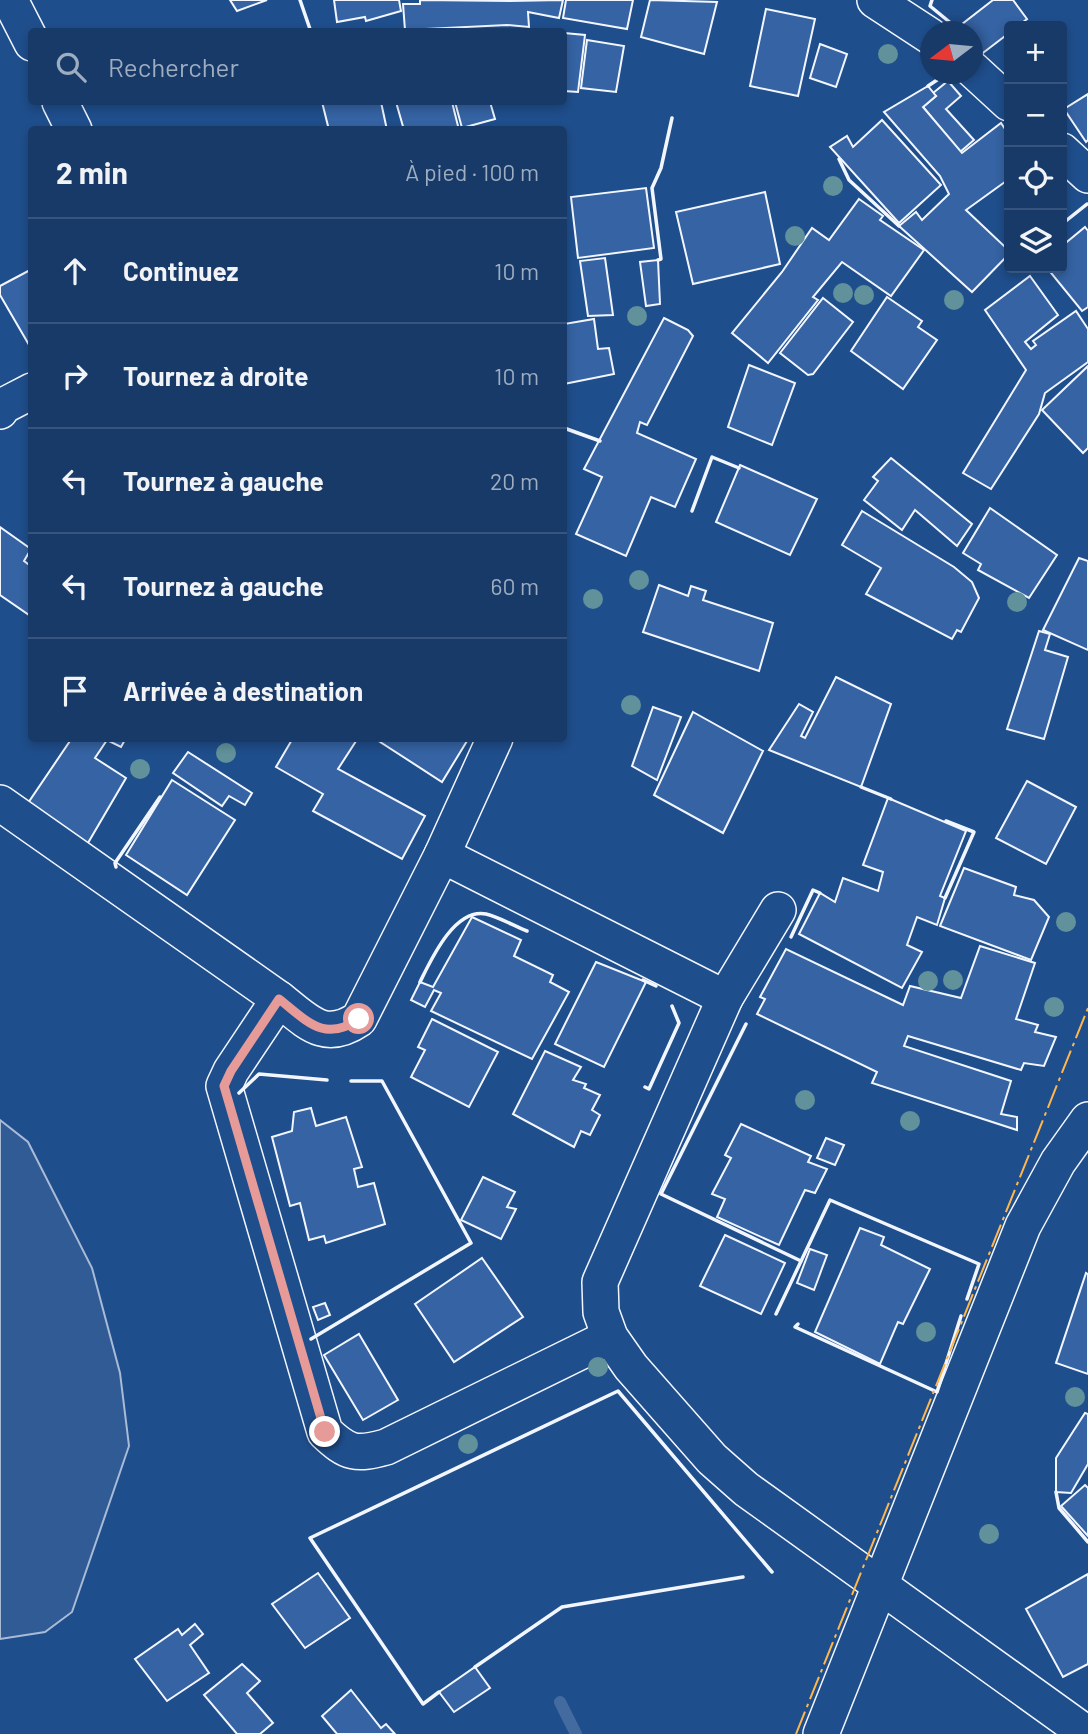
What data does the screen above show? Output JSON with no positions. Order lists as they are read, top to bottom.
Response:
{
  "north": "left",
  "page": {
    "map_buttons": ["+", "−"],
    "search": "Rechercher",
    "heading": ["2 min", "À pied · 100 m"],
    "list": [
      ["Continuez", "10 m"],
      ["Tournez à droite", "10 m"],
      ["Tournez à gauche", "20 m"],
      ["Tournez à gauche", "60 m"],
      "Arrivée à destination"
    ]
  }
}
